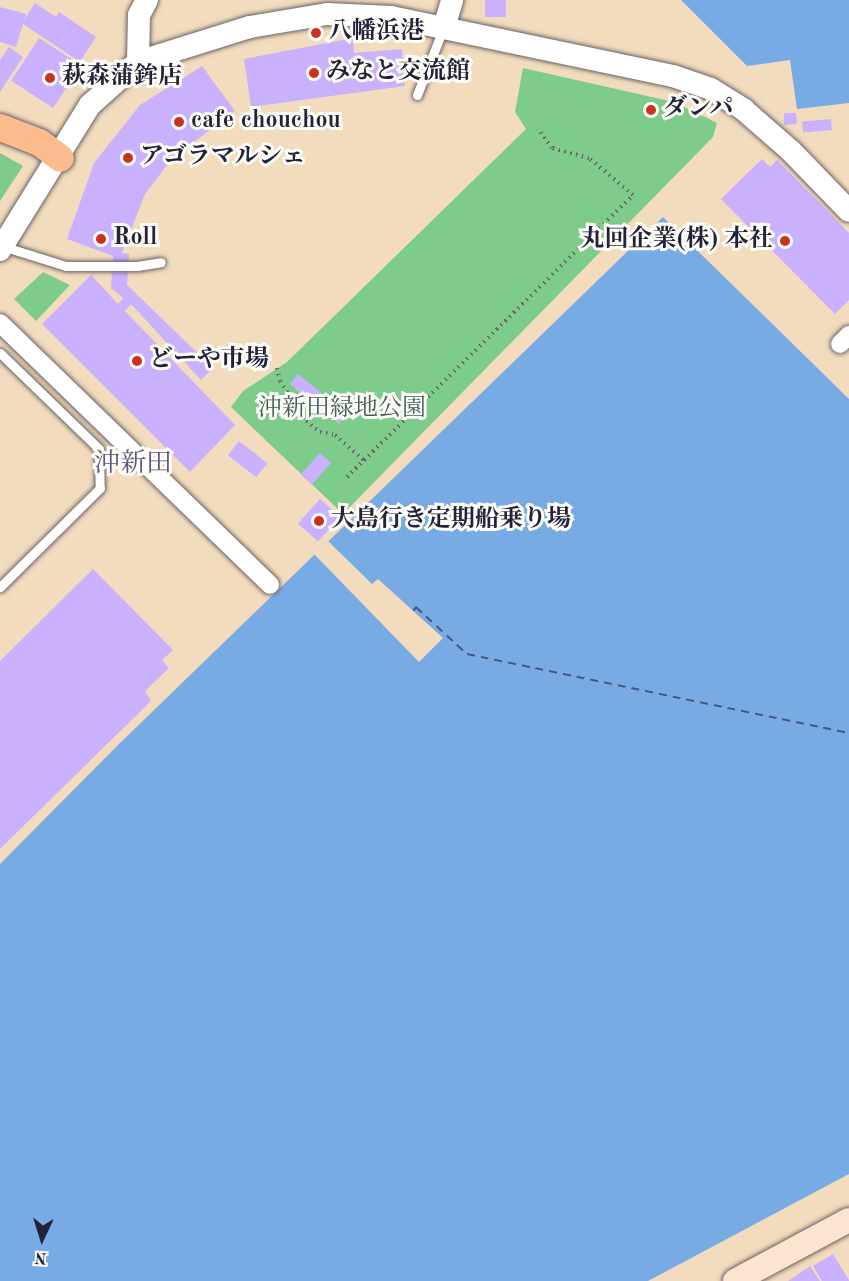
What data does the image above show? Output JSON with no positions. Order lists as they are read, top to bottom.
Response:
{
  "districts": ["沖新田"],
  "parks": ["沖新田緑地公園"],
  "places": [
    "八幡浜港",
    "みなと交流館",
    "萩森蒲鉾店",
    "ダンパ",
    "cafe chouchou",
    "アゴラマルシェ",
    "Roll",
    "丸回企業(株) 本社",
    "どーや市場",
    "大島行き定期船乗り場"
  ],
  "north": "bottom"
}
